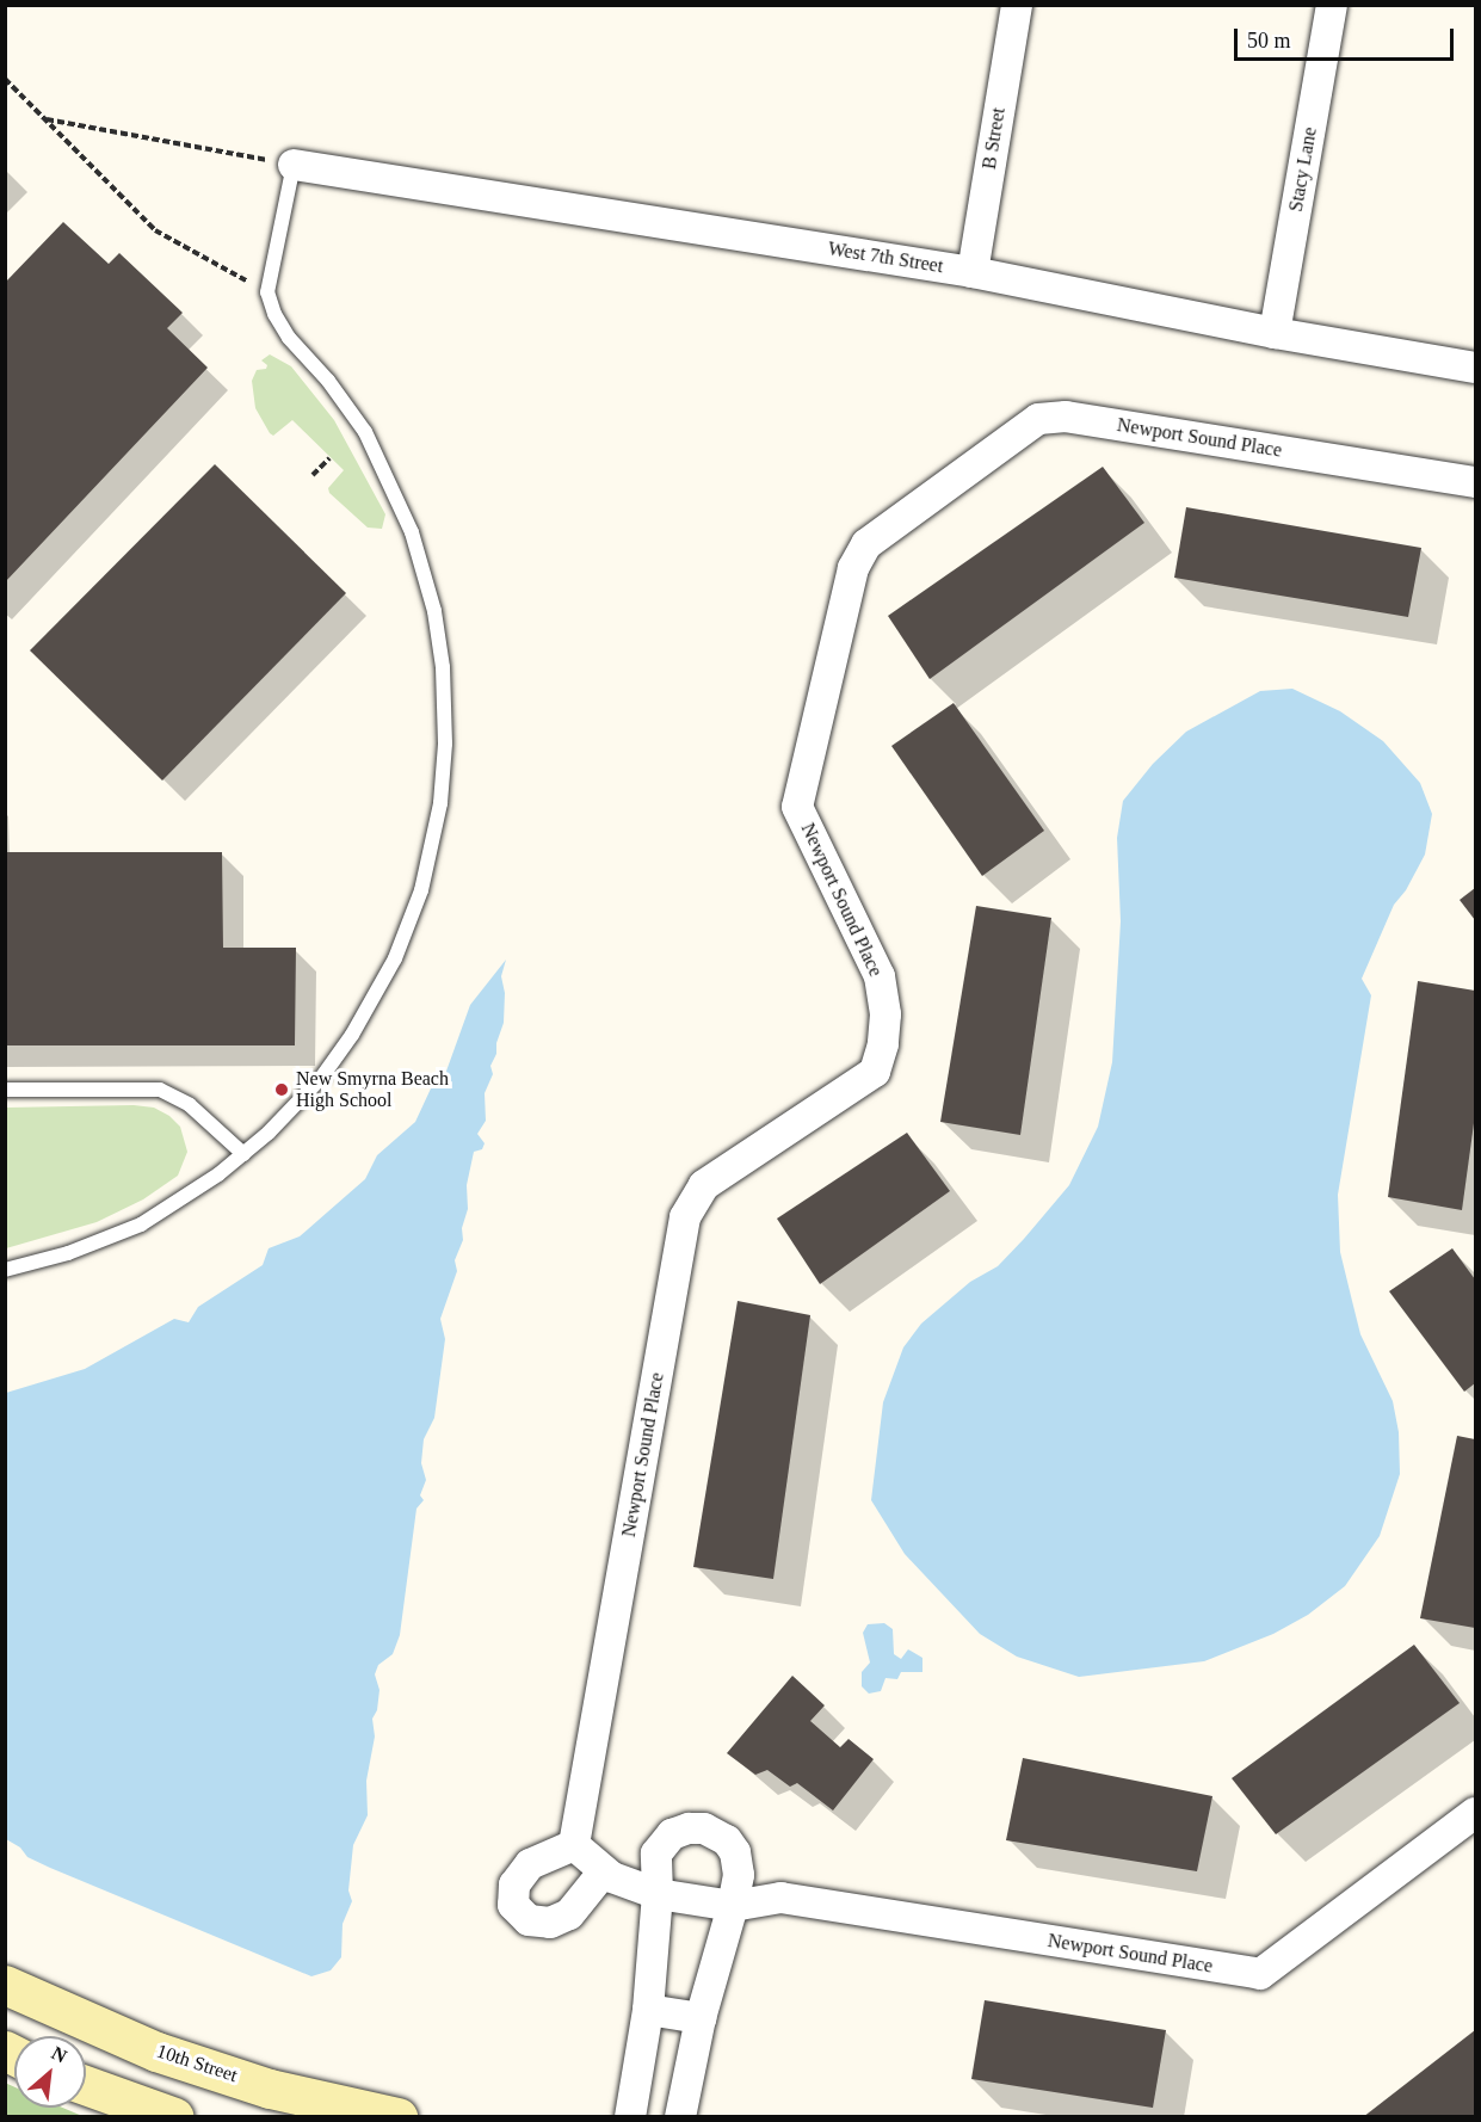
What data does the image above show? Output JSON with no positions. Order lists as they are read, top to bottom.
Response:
{
  "streets": {
    "street": [
      "B Street",
      "Stacy Lane",
      "West 7th Street",
      "Newport Sound Place",
      "10th Street"
    ]
  },
  "crossings": [
    ["B Street", "West 7th Street"],
    ["Stacy Lane", "West 7th Street"]
  ],
  "places": ["New Smyrna Beach High School"],
  "scale_bar": "50 m",
  "north": "top right"
}
